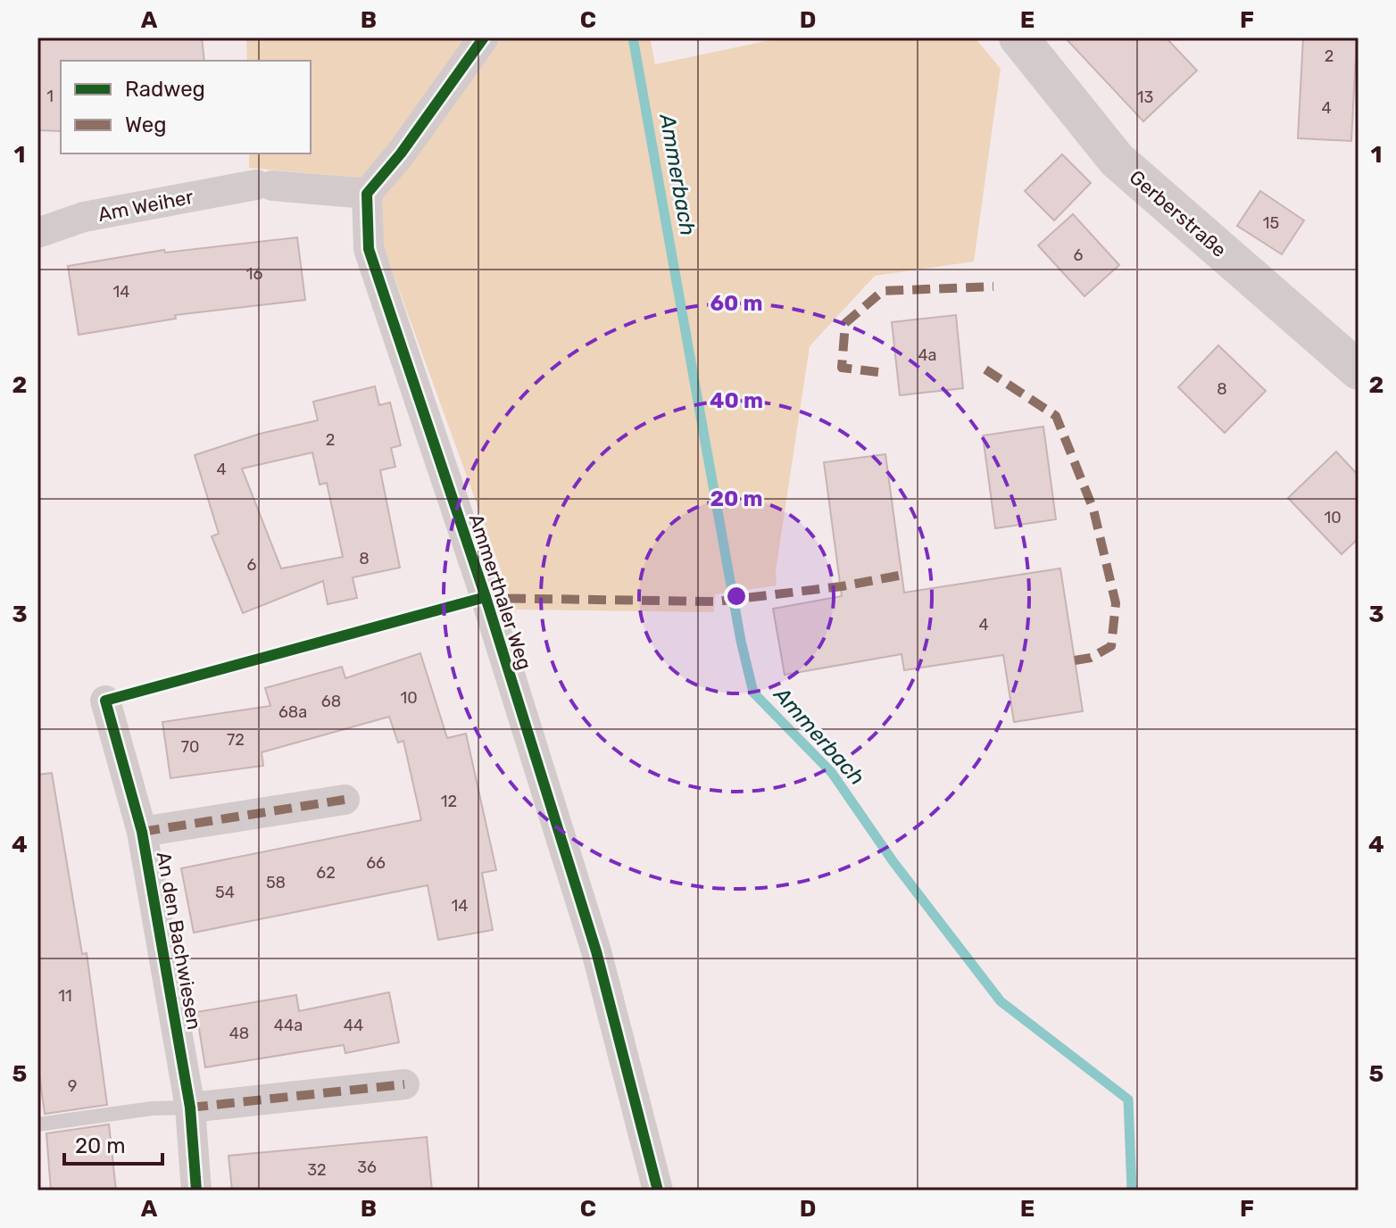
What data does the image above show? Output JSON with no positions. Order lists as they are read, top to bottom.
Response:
{
  "streets": {
    "street": [
      "Am Weiher",
      "Gerberstraße",
      "Ammerthaler Weg",
      "An den Bachwiesen"
    ]
  },
  "crossings": [
    ["Am Weiher", "Ammerthaler Weg"]
  ],
  "water": ["Ammerbach"],
  "house_numbers": [
    "2",
    "1",
    "13",
    "4",
    "15",
    "6",
    "16",
    "14",
    "4a",
    "8",
    "2",
    "4",
    "10",
    "8",
    "6",
    "4",
    "10",
    "68",
    "68a",
    "72",
    "70",
    "12",
    "66",
    "62",
    "58",
    "54",
    "14",
    "11",
    "44a",
    "44",
    "48",
    "9",
    "36",
    "32"
  ],
  "legend": ["Radweg", "Weg"],
  "scale_bar": "20 m",
  "grid": {
    "columns": [
      "A",
      "B",
      "C",
      "D",
      "E",
      "F"
    ],
    "rows": [
      "1",
      "2",
      "3",
      "4",
      "5"
    ]
  },
  "rings": ["60 m", "40 m", "20 m"]
}
